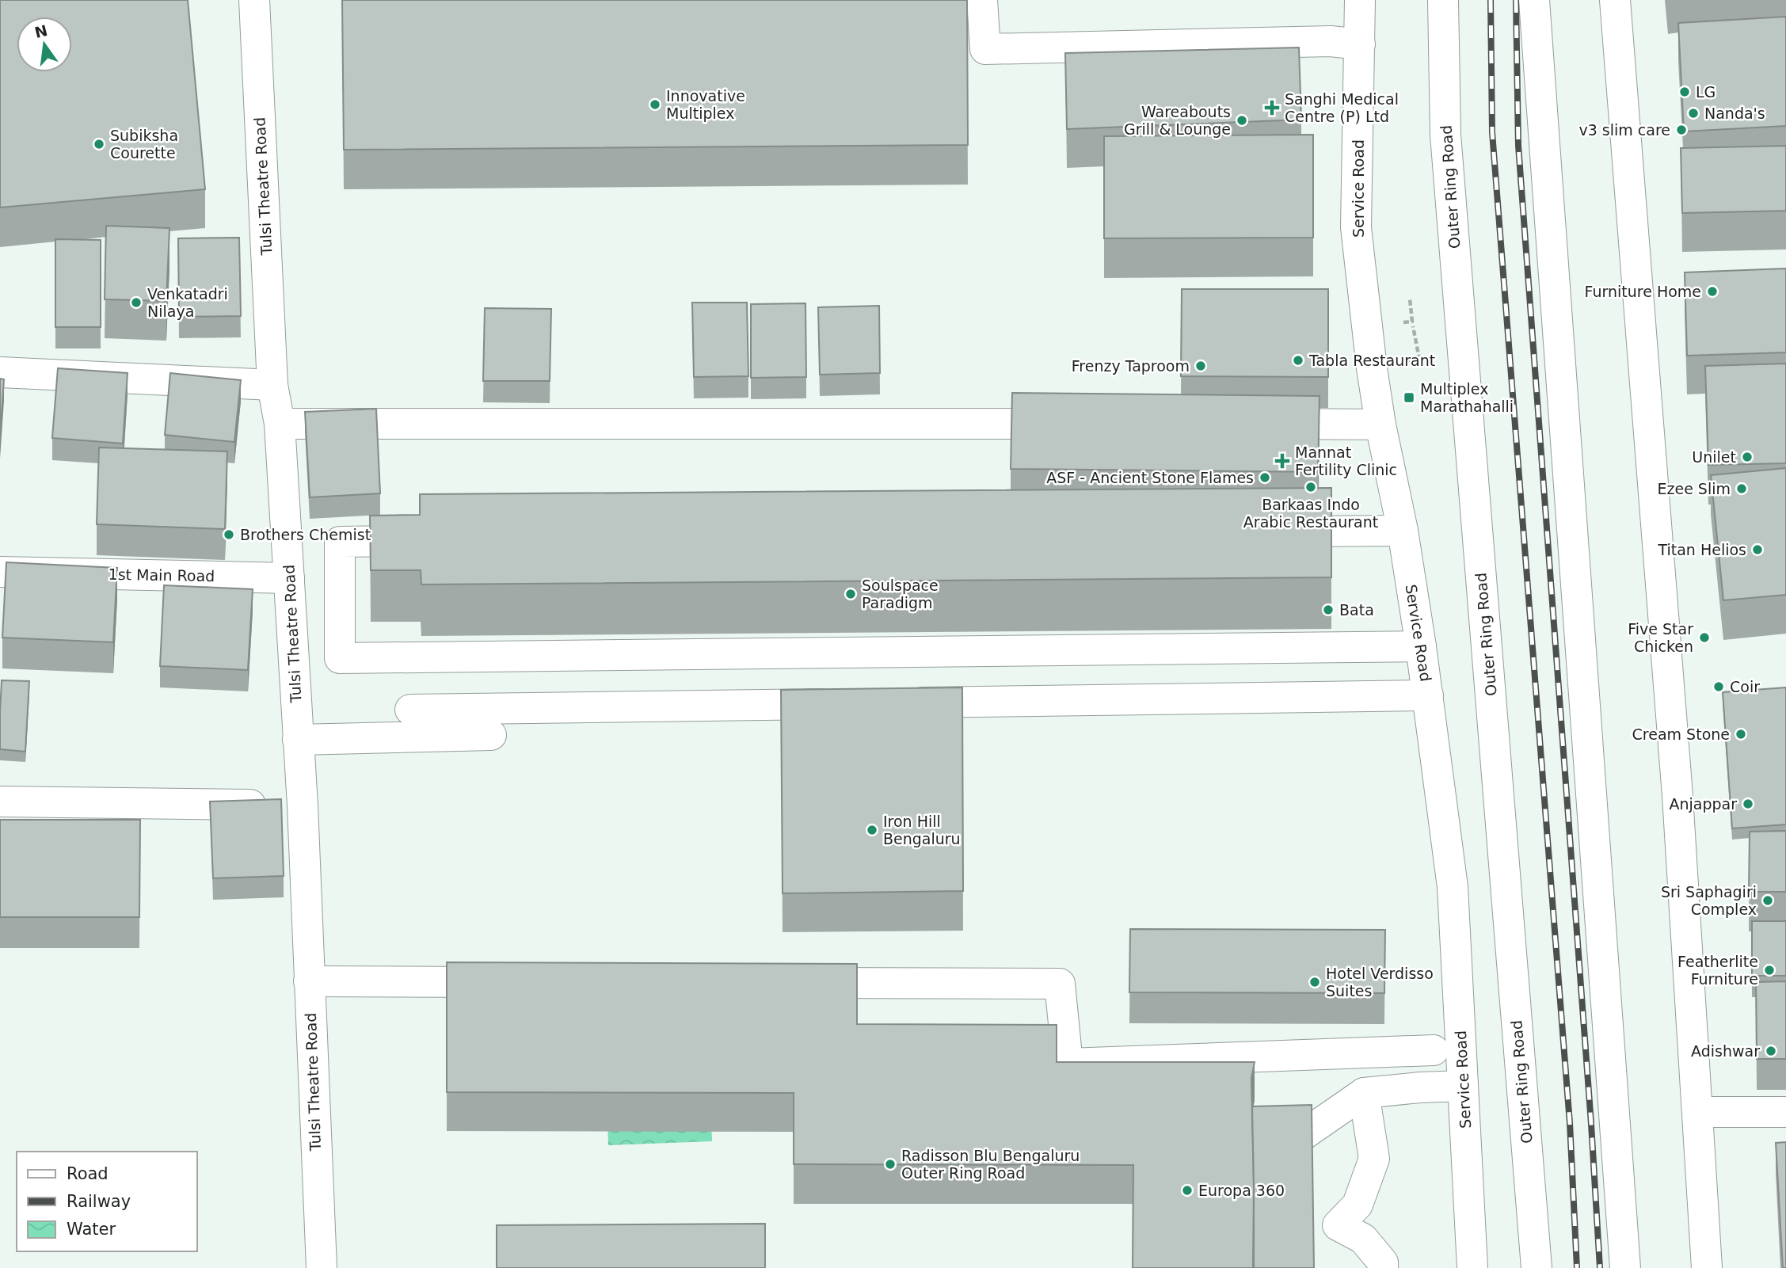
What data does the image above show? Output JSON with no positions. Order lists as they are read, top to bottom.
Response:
{
  "streets": {
    "main road": [
      "Tulsi Theatre Road",
      "Outer Ring Road",
      "Service Road",
      "1st Main Road"
    ]
  },
  "crossings": [
    ["Tulsi Theatre Road", "1st Main Road"]
  ],
  "places": {
    "other": [
      "LG",
      "Innovative Multiplex",
      "Nanda's",
      "Wareabouts Grill & Lounge",
      "v3 slim care",
      "Subiksha Courette",
      "Furniture Home",
      "Venkatadri Nilaya",
      "Tabla Restaurant",
      "Frenzy Taproom",
      "Unilet",
      "ASF - Ancient Stone Flames",
      "Barkaas Indo Arabic Restaurant",
      "Ezee Slim",
      "Brothers Chemist",
      "Titan Helios",
      "Soulspace Paradigm",
      "Bata",
      "Five Star Chicken",
      "Coir",
      "Cream Stone",
      "Anjappar",
      "Iron Hill Bengaluru",
      "Sri Saphagiri Complex",
      "Featherlite Furniture",
      "Hotel Verdisso Suites",
      "Adishwar",
      "Radisson Blu Bengaluru Outer Ring Road",
      "Europa 360"
    ],
    "health": ["Sanghi Medical Centre (P) Ltd", "Mannat Fertility Clinic"],
    "transit": ["Multiplex Marathahalli"]
  },
  "legend": ["Road", "Railway", "Water"],
  "north": "top"
}
